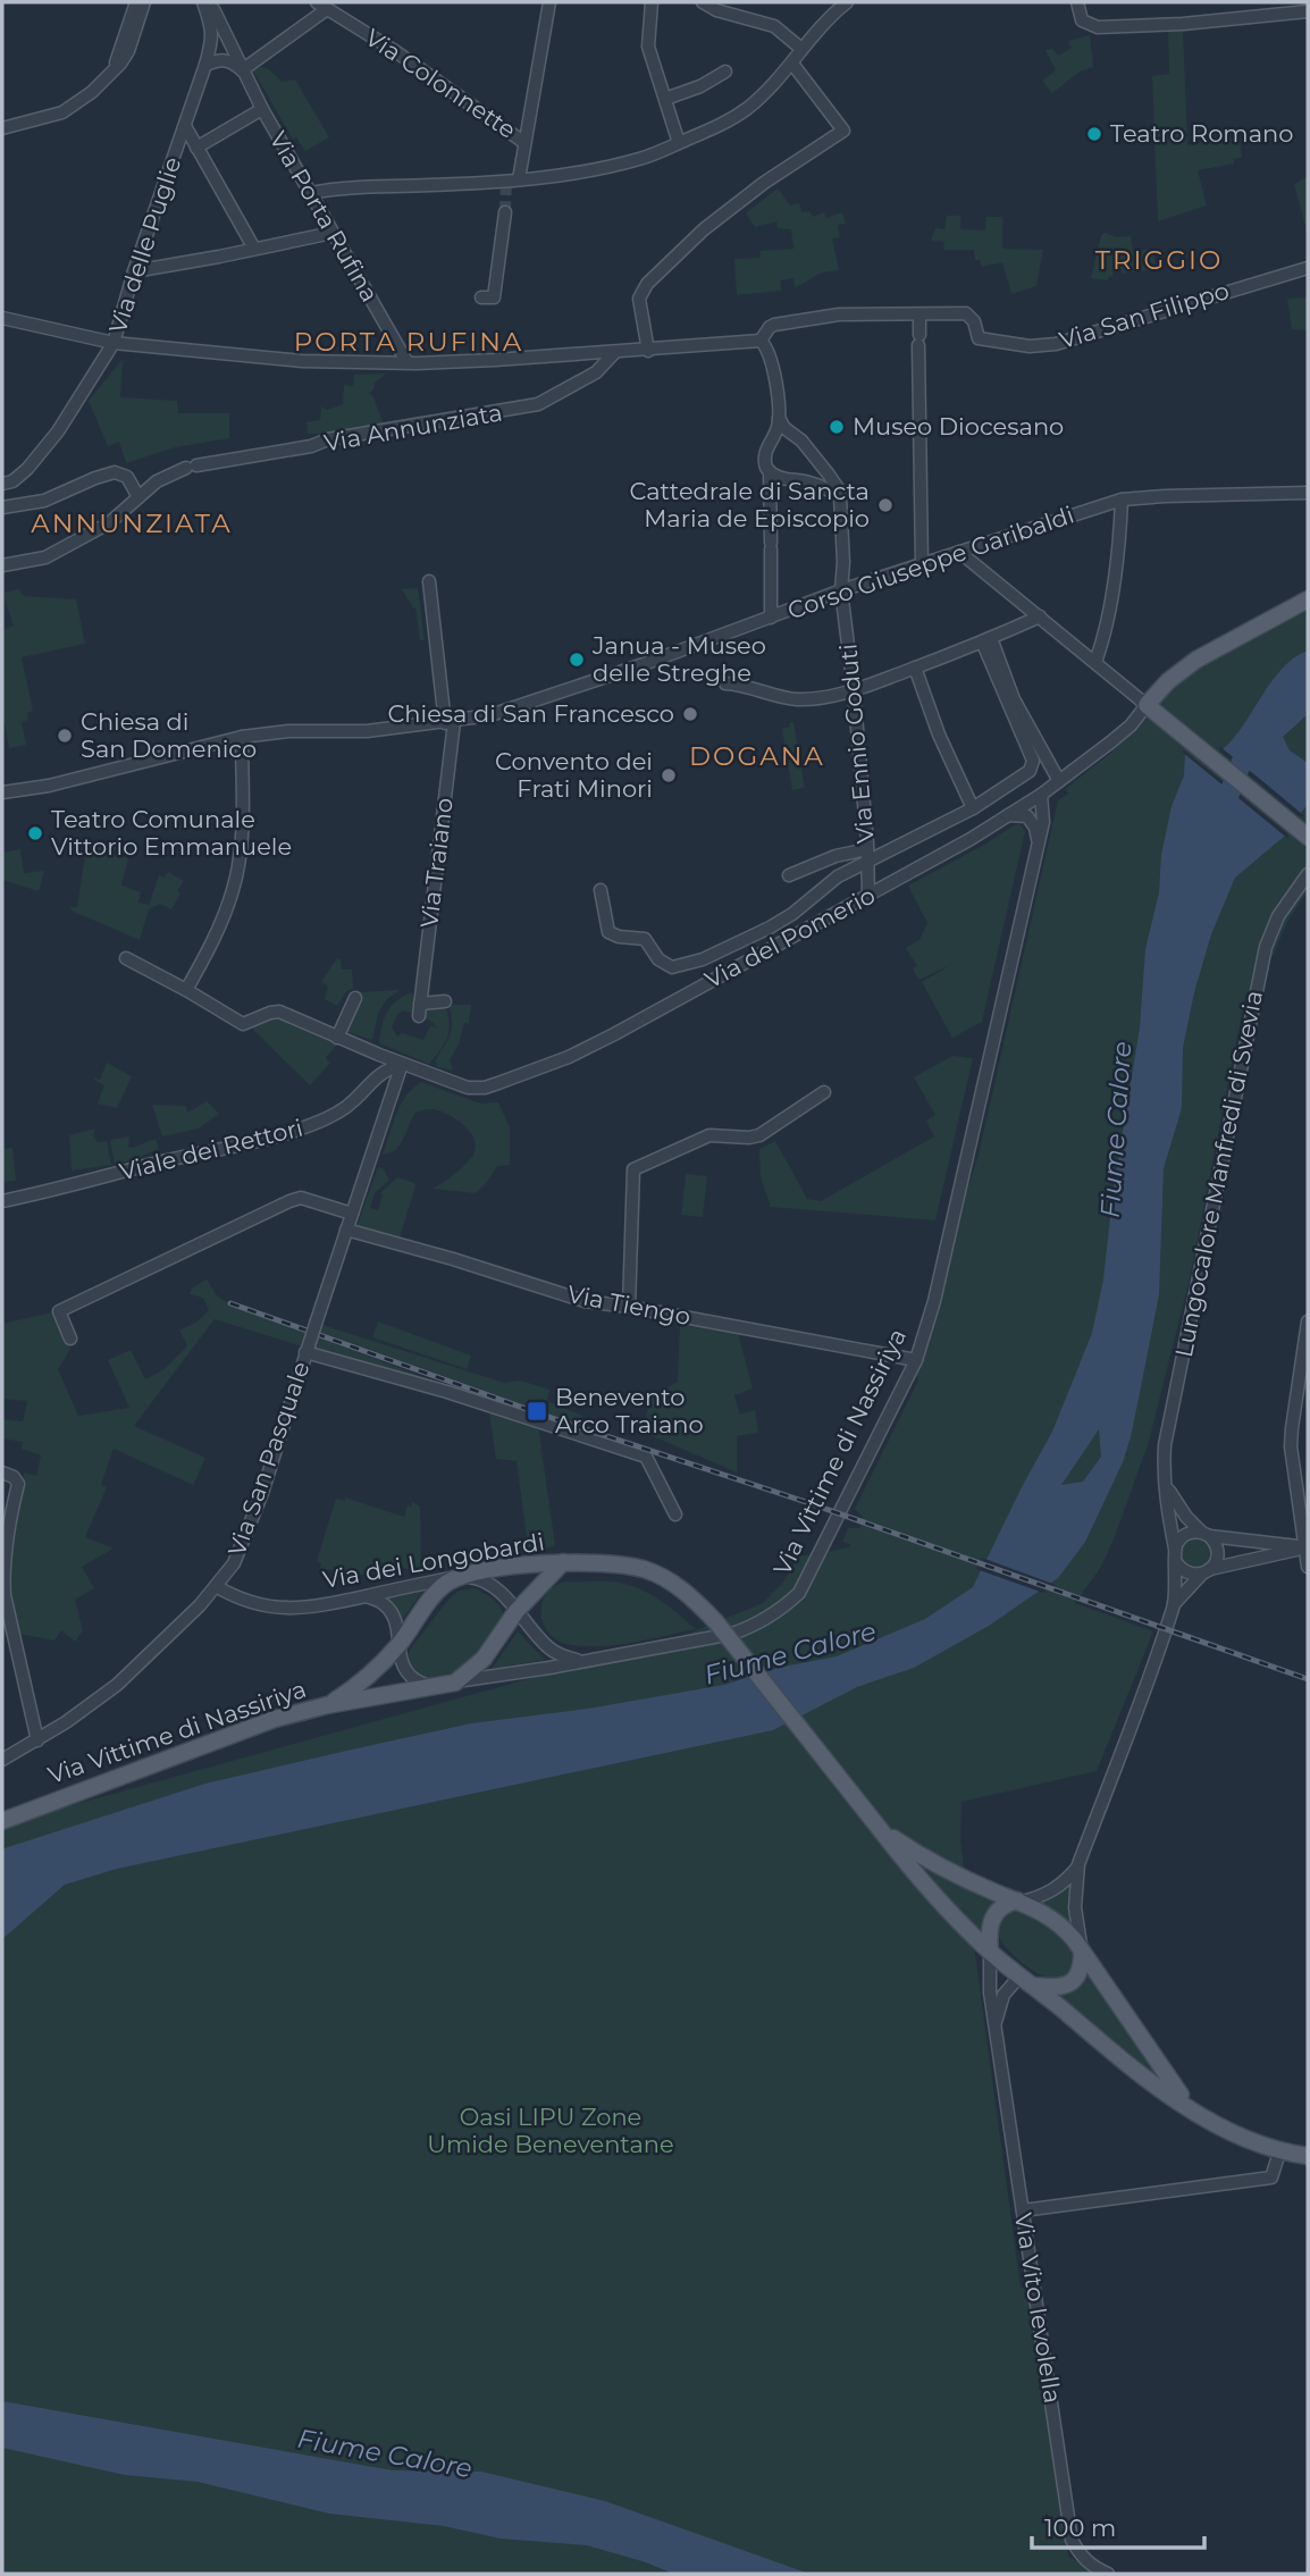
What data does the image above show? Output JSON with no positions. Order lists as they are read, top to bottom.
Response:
{
  "streets": {
    "main road": ["Via Vittime di Nassiriya", "Via dei Longobardi"],
    "street": [
      "Via Colonnette",
      "Via Porta Rufina",
      "Via delle Puglie",
      "Via San Filippo",
      "Via Annunziata",
      "Corso Giuseppe Garibaldi",
      "Via Ennio Goduti",
      "Via Traiano",
      "Via del Pomerio",
      "Viale dei Rettori",
      "Lungocalore Manfredi di Svevia",
      "Via Tiengo",
      "Via San Pasquale",
      "Via Vito Ievolella"
    ]
  },
  "crossings": [
    ["Corso Giuseppe Garibaldi", "Via Ennio Goduti"],
    ["Corso Giuseppe Garibaldi", "Via Traiano"],
    ["Via Ennio Goduti", "Via del Pomerio"],
    ["Via del Pomerio", "Viale dei Rettori"],
    ["Via del Pomerio", "Via Vittime di Nassiriya"],
    ["Via del Pomerio", "Via San Pasquale"],
    ["Viale dei Rettori", "Via San Pasquale"],
    ["Via Tiengo", "Via Vittime di Nassiriya"],
    ["Via Tiengo", "Via San Pasquale"],
    ["Via Vittime di Nassiriya", "Via dei Longobardi"],
    ["Via San Pasquale", "Via dei Longobardi"],
    ["Via dei Longobardi", "Via Vito Ievolella"]
  ],
  "districts": [
    "TRIGGIO",
    "PORTA RUFINA",
    "ANNUNZIATA",
    "DOGANA"
  ],
  "water": ["Fiume Calore"],
  "parks": ["Oasi LIPU Zone Umide Beneventane"],
  "places": {
    "other": [
      "Teatro Romano",
      "Museo Diocesano",
      "Cattedrale di Sancta Maria de Episcopio",
      "Janua - Museo delle Streghe",
      "Chiesa di San Francesco",
      "Chiesa di San Domenico",
      "Convento dei Frati Minori",
      "Teatro Comunale Vittorio Emmanuele"
    ],
    "transit": ["Benevento Arco Traiano"]
  },
  "scale_bar": "100 m"
}
